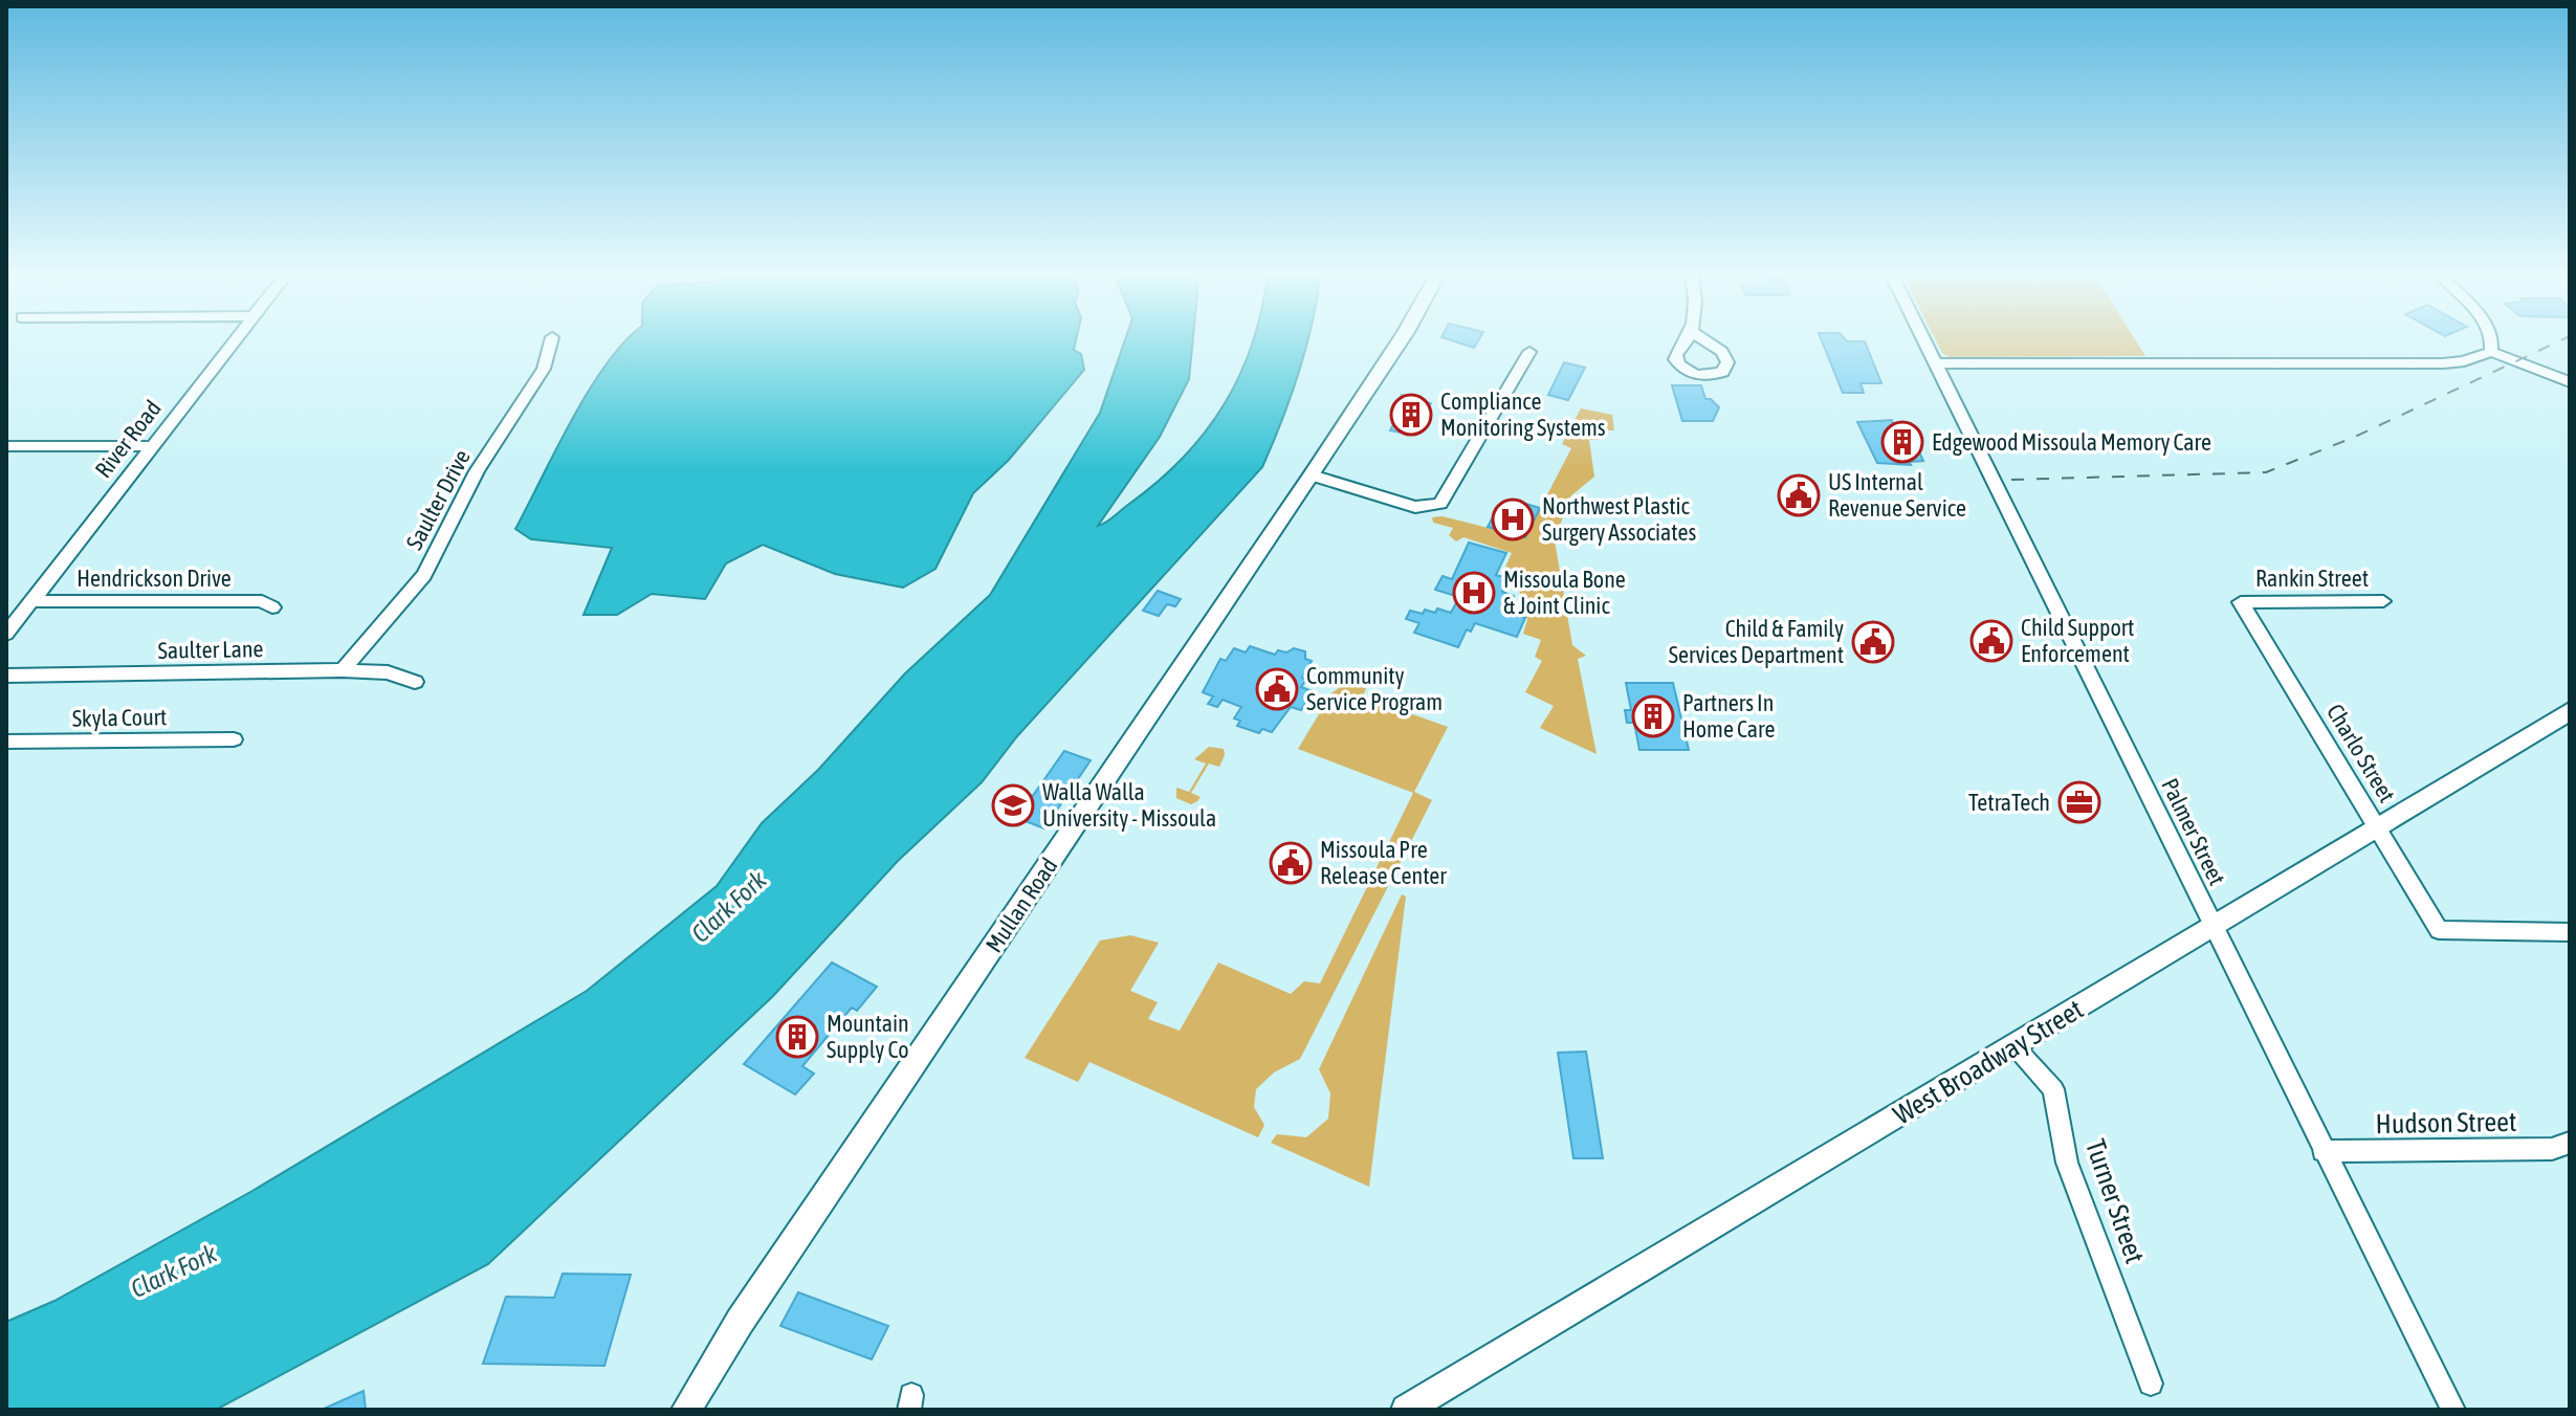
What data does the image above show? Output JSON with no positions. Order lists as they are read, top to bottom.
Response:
{
  "streets": {
    "main road": ["Mullan Road", "West Broadway Street"],
    "street": [
      "River Road",
      "Saulter Drive",
      "Hendrickson Drive",
      "Rankin Street",
      "Saulter Lane",
      "Skyla Court",
      "Charlo Street",
      "Palmer Street",
      "Hudson Street",
      "Turner Street"
    ]
  },
  "crossings": [
    ["River Road", "Hendrickson Drive"],
    ["Saulter Drive", "Saulter Lane"],
    ["Rankin Street", "Charlo Street"],
    ["Charlo Street", "West Broadway Street"],
    ["Palmer Street", "West Broadway Street"],
    ["Palmer Street", "Hudson Street"],
    ["West Broadway Street", "Turner Street"]
  ],
  "water": ["Clark Fork"],
  "places": {
    "building": [
      "Compliance Monitoring Systems",
      "Edgewood Missoula Memory Care",
      "Partners In Home Care",
      "Mountain Supply Co"
    ],
    "public building": [
      "US Internal Revenue Service",
      "Child Support Enforcement",
      "Child & Family Services Department",
      "Community Service Program",
      "Missoula Pre Release Center"
    ],
    "hospital": ["Northwest Plastic Surgery Associates", "Missoula Bone & Joint Clinic"],
    "office": ["TetraTech"],
    "school or university": ["Walla Walla University - Missoula"]
  }
}
